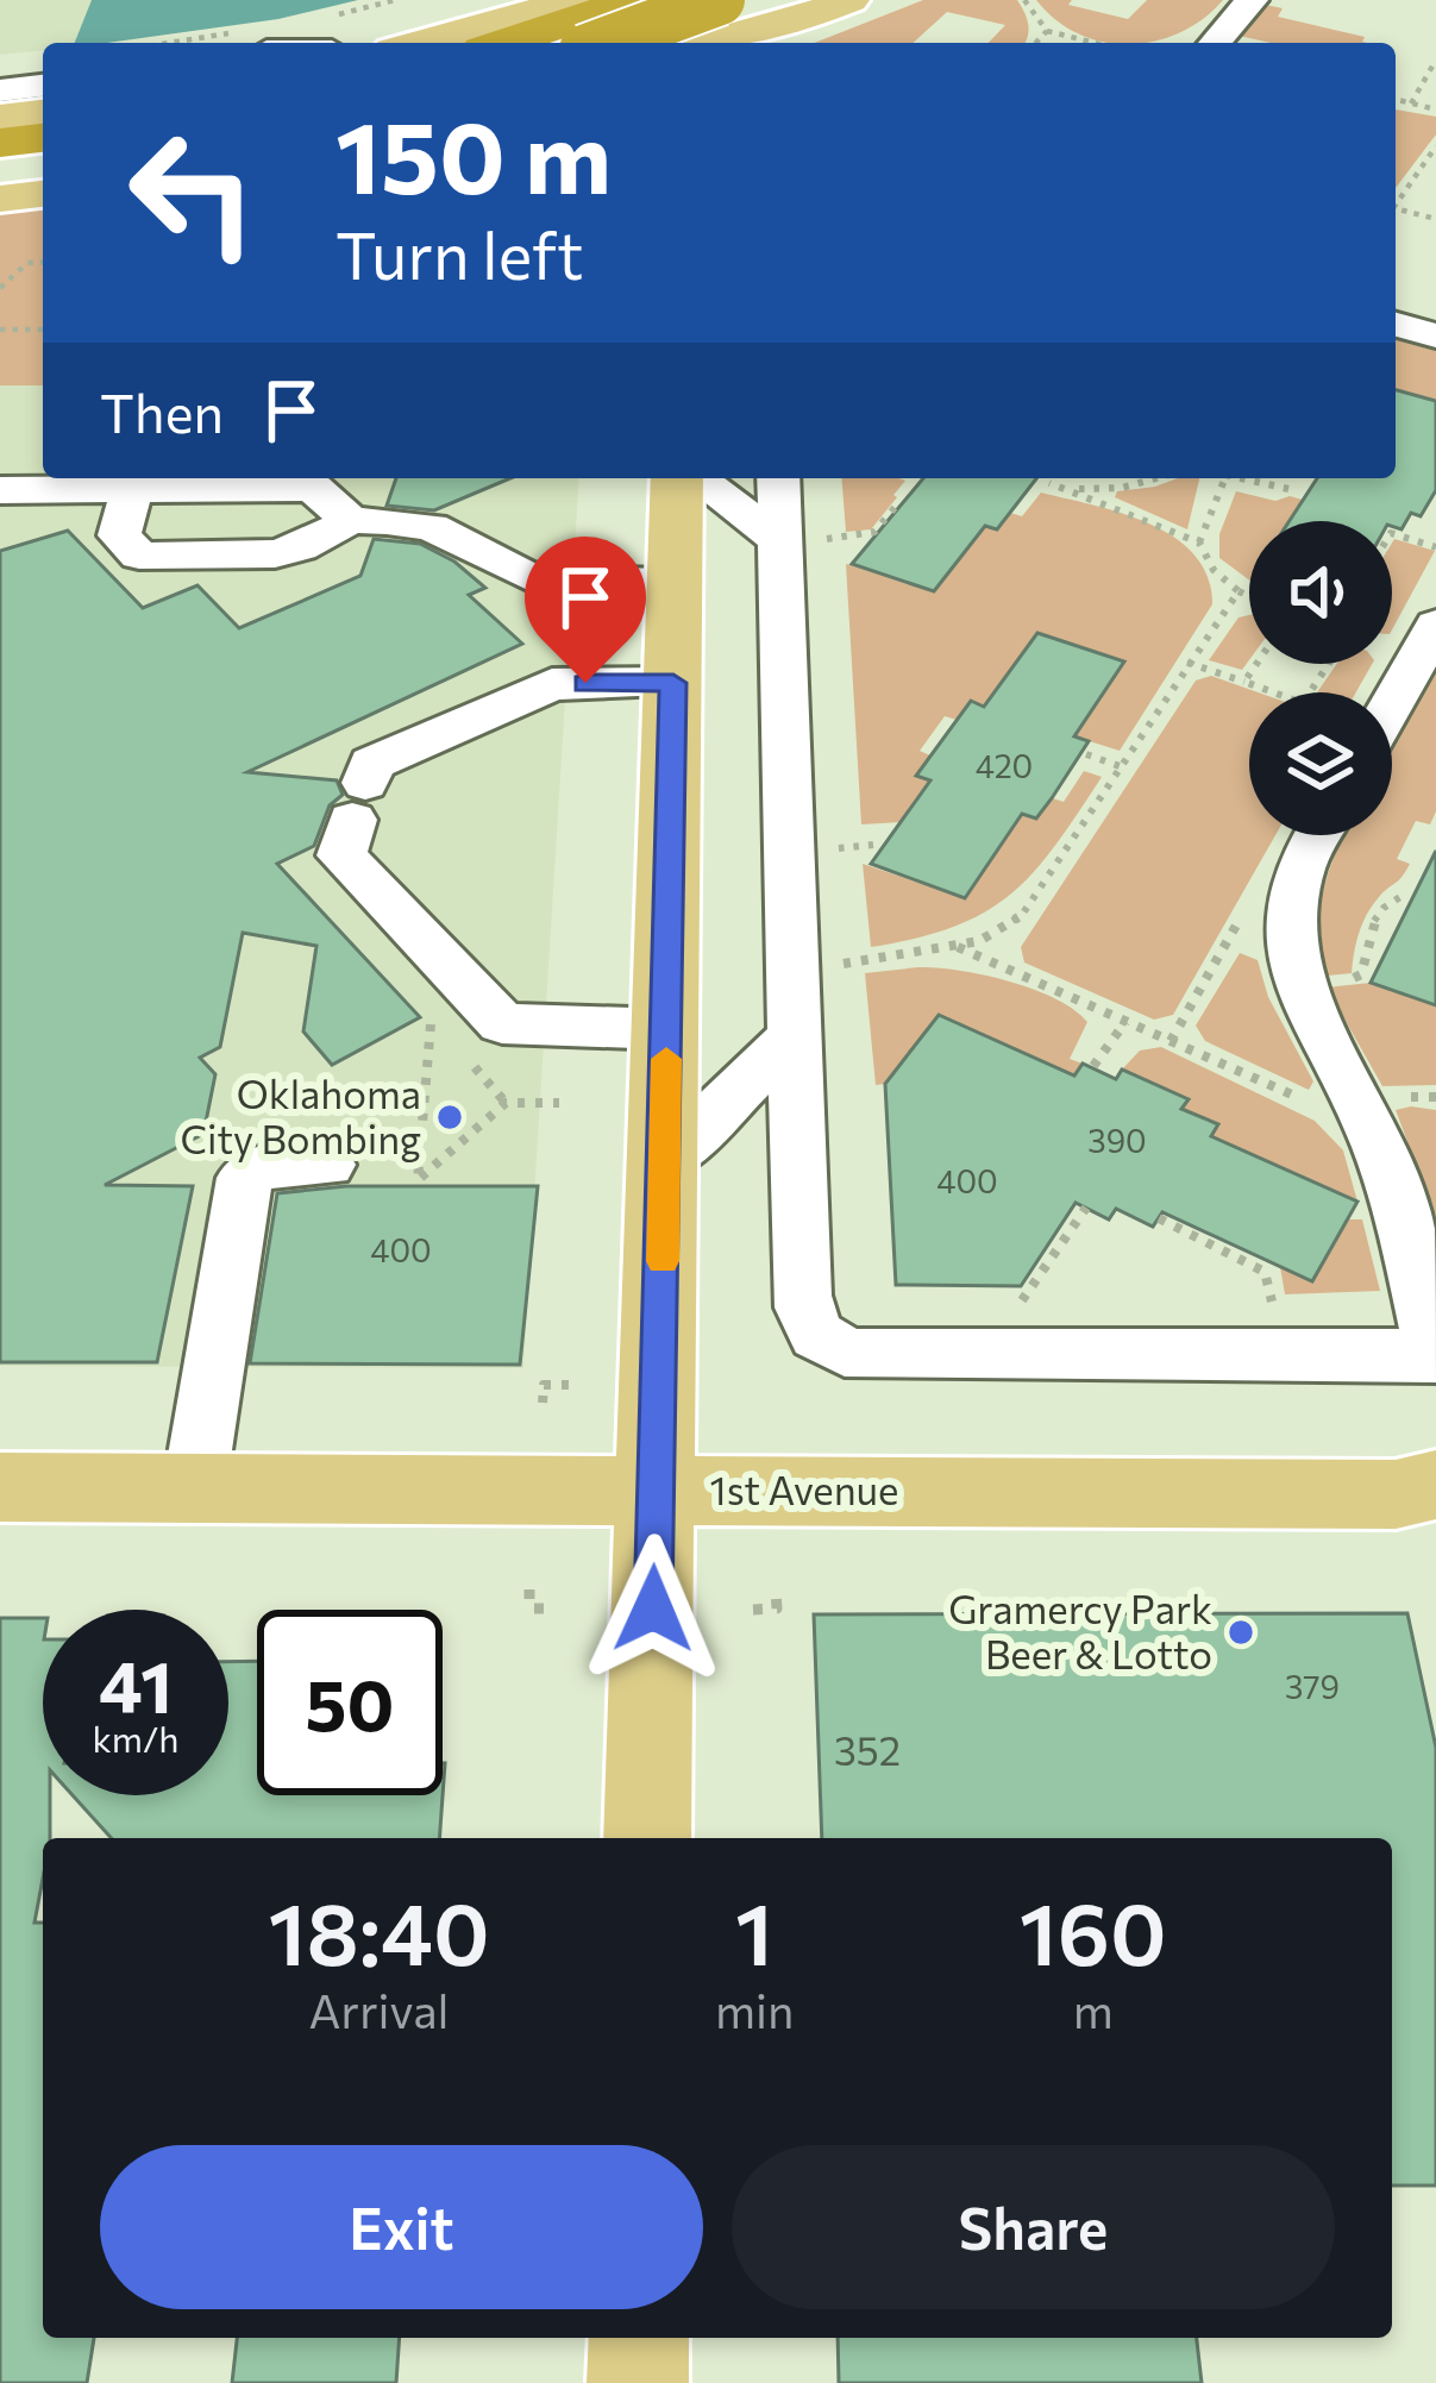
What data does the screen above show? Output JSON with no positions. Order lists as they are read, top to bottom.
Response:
{
  "streets": {
    "main road": ["1st Avenue"]
  },
  "places": ["Oklahoma City Bombing", "Gramercy Park Beer & Lotto"],
  "house_numbers": [
    "420",
    "390",
    "400",
    "400",
    "379",
    "352"
  ],
  "page": {
    "turn": ["150 m", "Turn left"],
    "then": "Then",
    "speed": "41 km/h",
    "limit": "50",
    "eta": [
      "18:40",
      "Arrival",
      "1",
      "min",
      "160",
      "m"
    ],
    "buttons": ["Exit", "Share"]
  }
}
